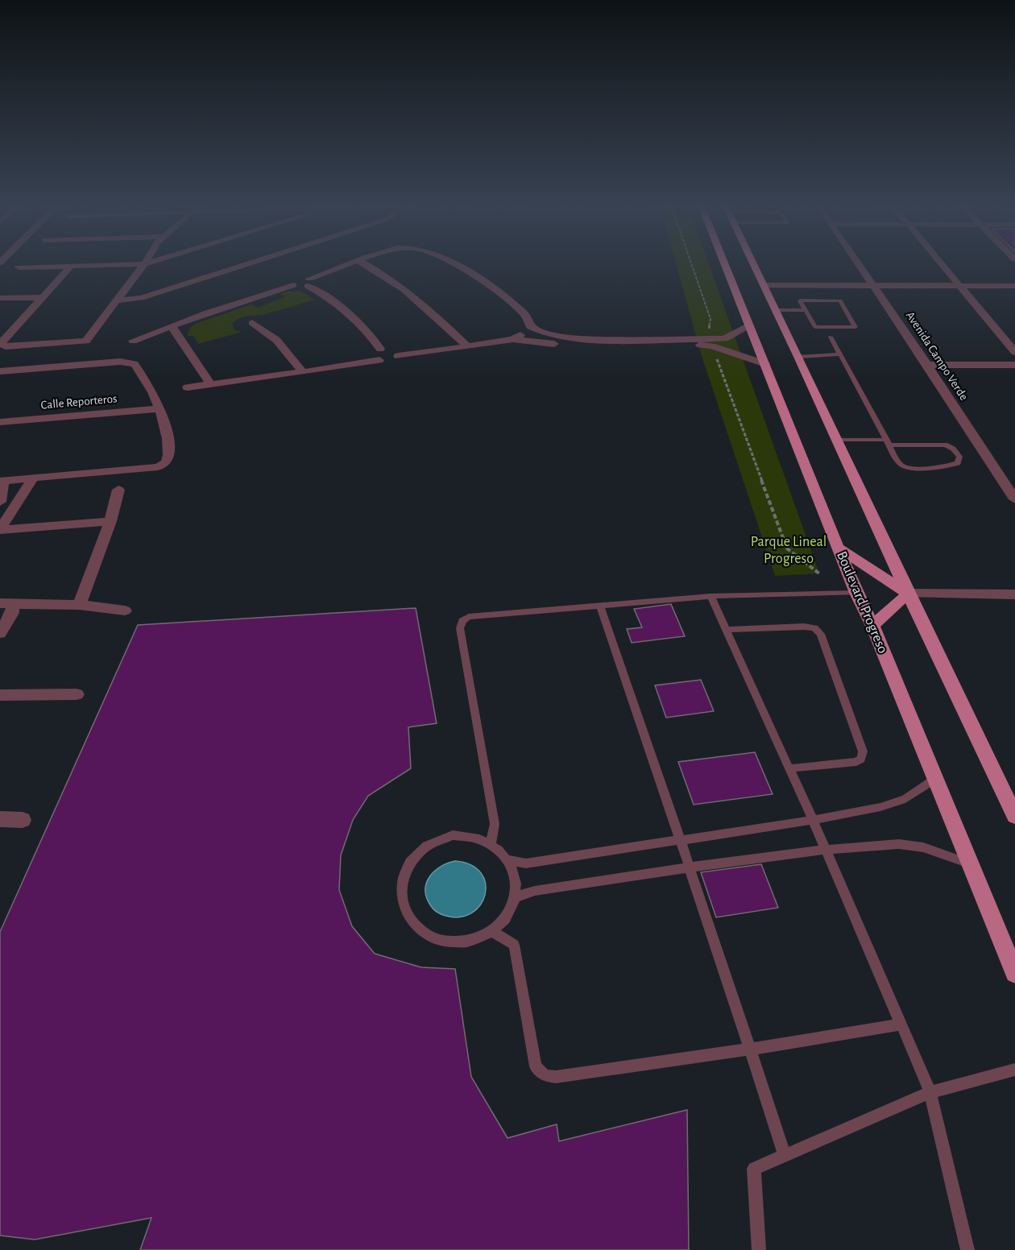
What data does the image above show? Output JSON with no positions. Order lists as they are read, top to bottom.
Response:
{
  "streets": {
    "main road": ["Boulevard Progreso"],
    "street": ["Avenida Campo Verde", "Calle Reporteros"]
  },
  "parks": ["Parque Lineal Progreso"]
}
